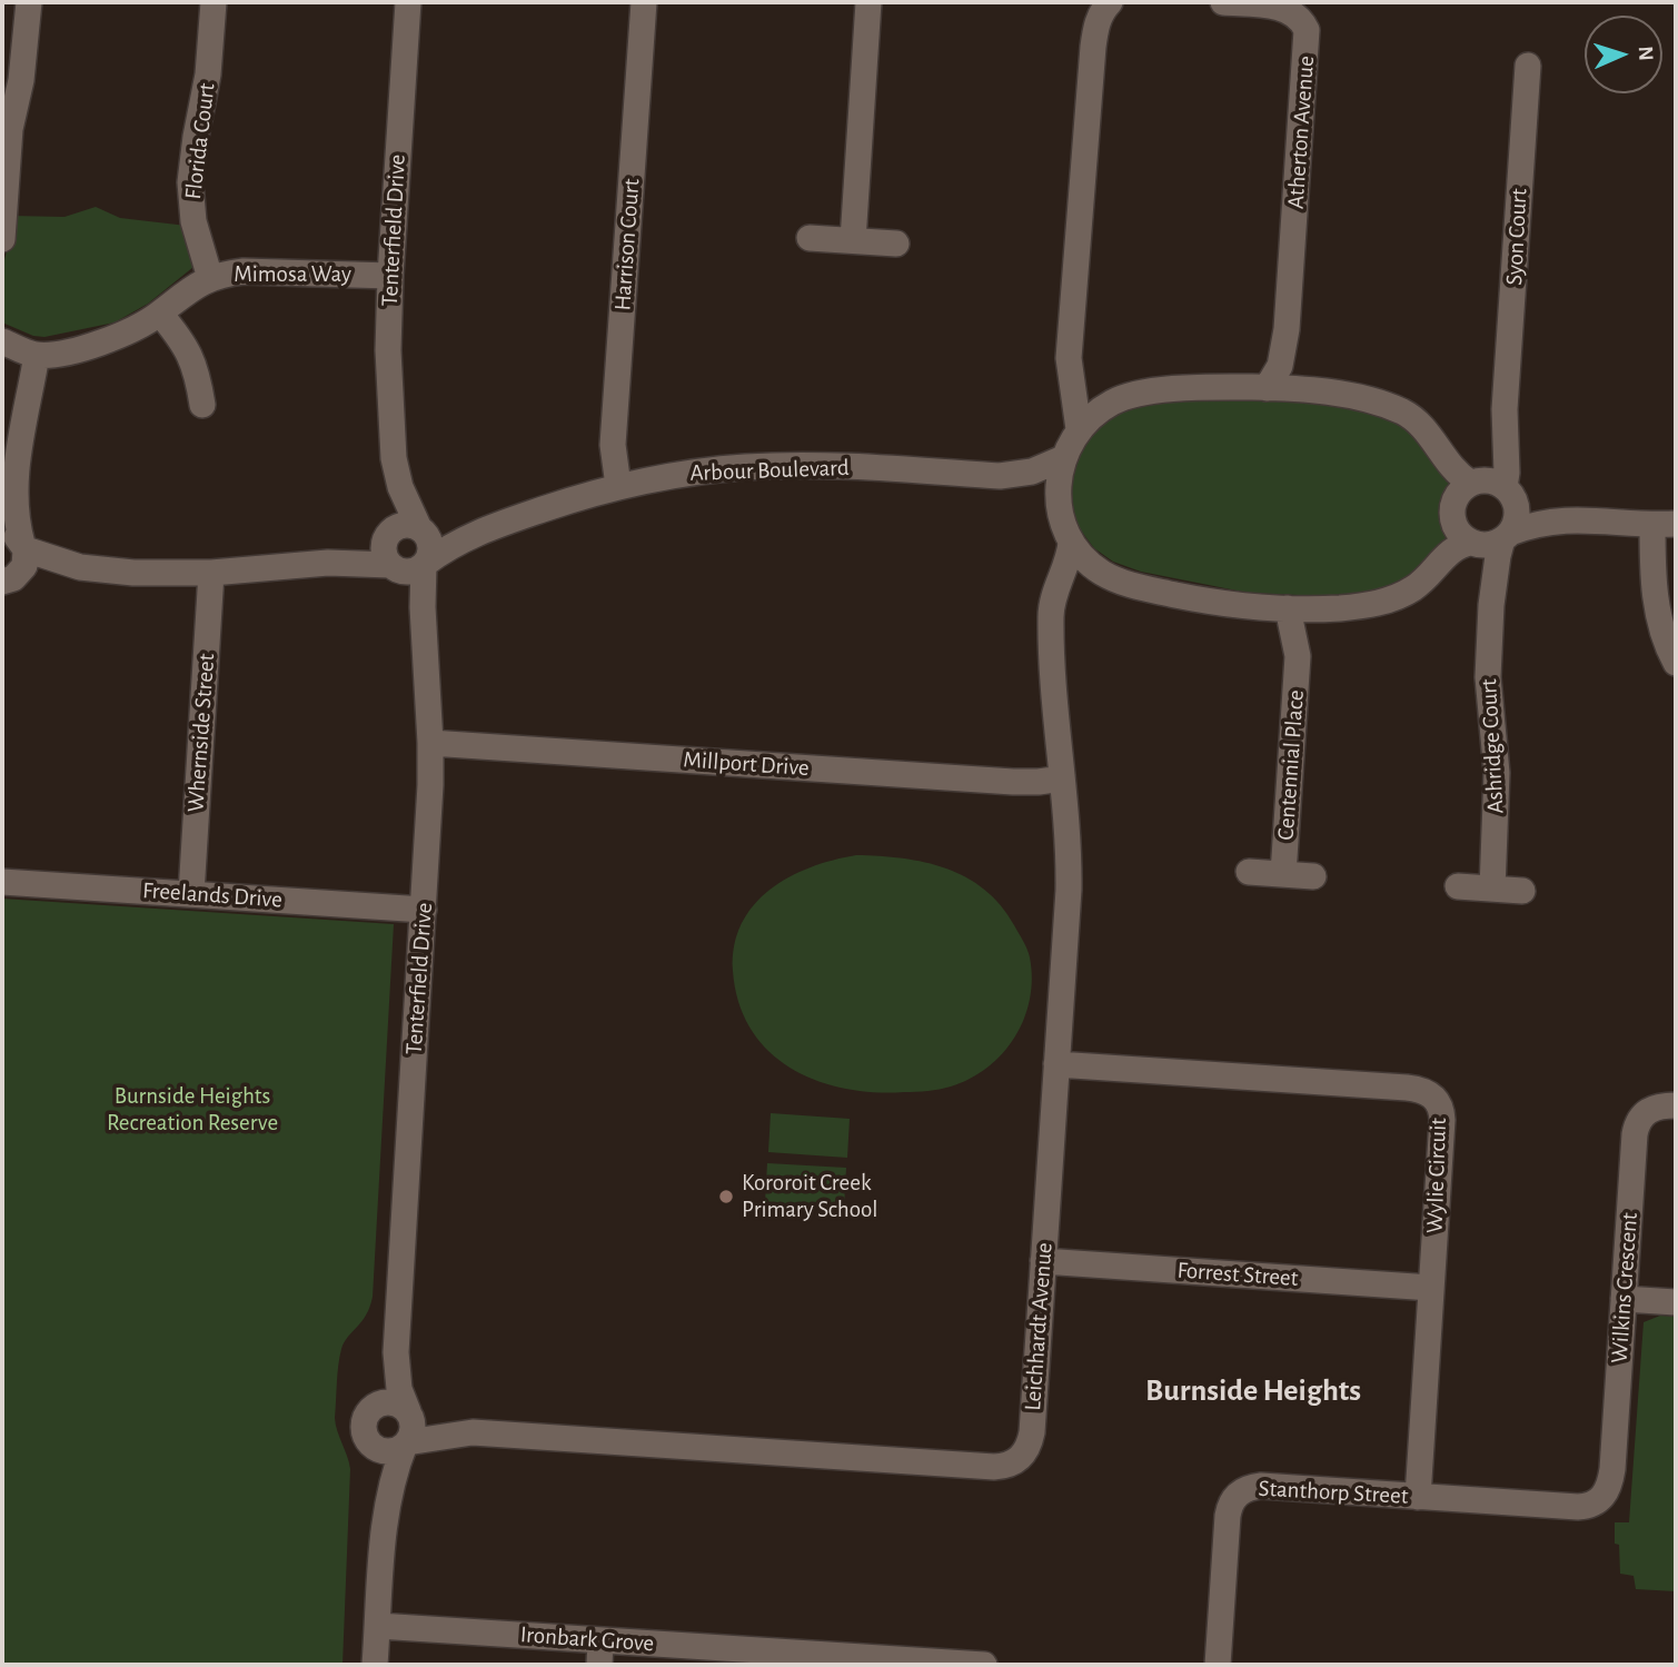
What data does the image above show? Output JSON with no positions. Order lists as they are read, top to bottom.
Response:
{
  "streets": {
    "street": [
      "Atherton Avenue",
      "Florida Court",
      "Tenterfield Drive",
      "Syon Court",
      "Harrison Court",
      "Mimosa Way",
      "Arbour Boulevard",
      "Whernside Street",
      "Ashridge Court",
      "Millport Drive",
      "Centennial Place",
      "Freelands Drive",
      "Wylie Circuit",
      "Forrest Street",
      "Wilkins Crescent",
      "Leichhardt Avenue",
      "Stanthorp Street",
      "Ironbark Grove"
    ]
  },
  "crossings": [
    ["Florida Court", "Mimosa Way"],
    ["Tenterfield Drive", "Mimosa Way"],
    ["Tenterfield Drive", "Millport Drive"],
    ["Tenterfield Drive", "Freelands Drive"],
    ["Tenterfield Drive", "Leichhardt Avenue"],
    ["Harrison Court", "Arbour Boulevard"],
    ["Whernside Street", "Freelands Drive"],
    ["Millport Drive", "Leichhardt Avenue"],
    ["Wylie Circuit", "Forrest Street"],
    ["Wylie Circuit", "Leichhardt Avenue"],
    ["Wylie Circuit", "Stanthorp Street"],
    ["Forrest Street", "Leichhardt Avenue"],
    ["Wilkins Crescent", "Stanthorp Street"]
  ],
  "districts": ["Burnside Heights"],
  "parks": ["Burnside Heights Recreation Reserve"],
  "places": ["Kororoit Creek Primary School"],
  "north": "right"
}
